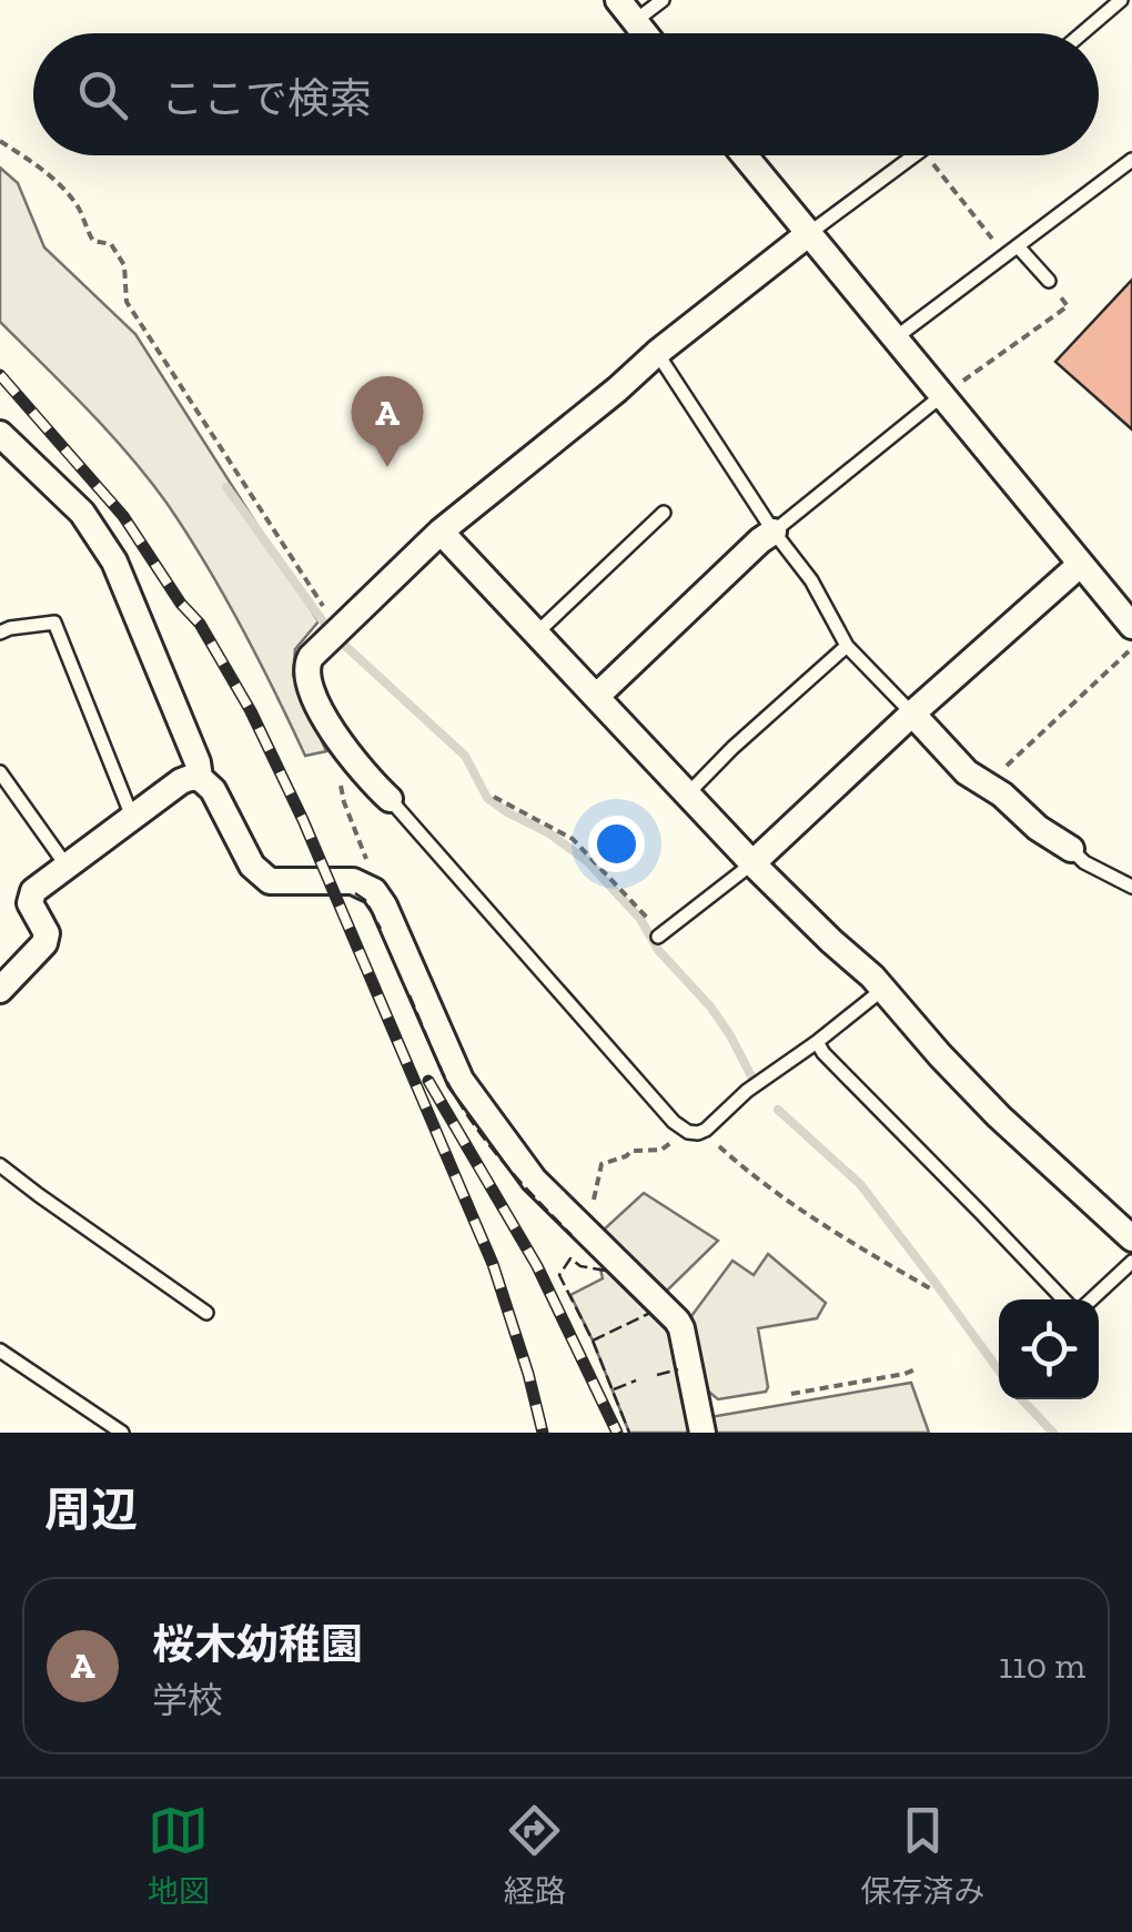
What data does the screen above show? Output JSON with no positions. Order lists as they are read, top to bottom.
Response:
{
  "page": {
    "search": "ここで検索",
    "pins": "A",
    "heading": "周辺",
    "list": [
      {
        "mark": "A",
        "name": "桜木幼稚園",
        "note": "学校",
        "value": "110 m"
      }
    ],
    "nav": ["地図", "経路", "保存済み"]
  }
}
